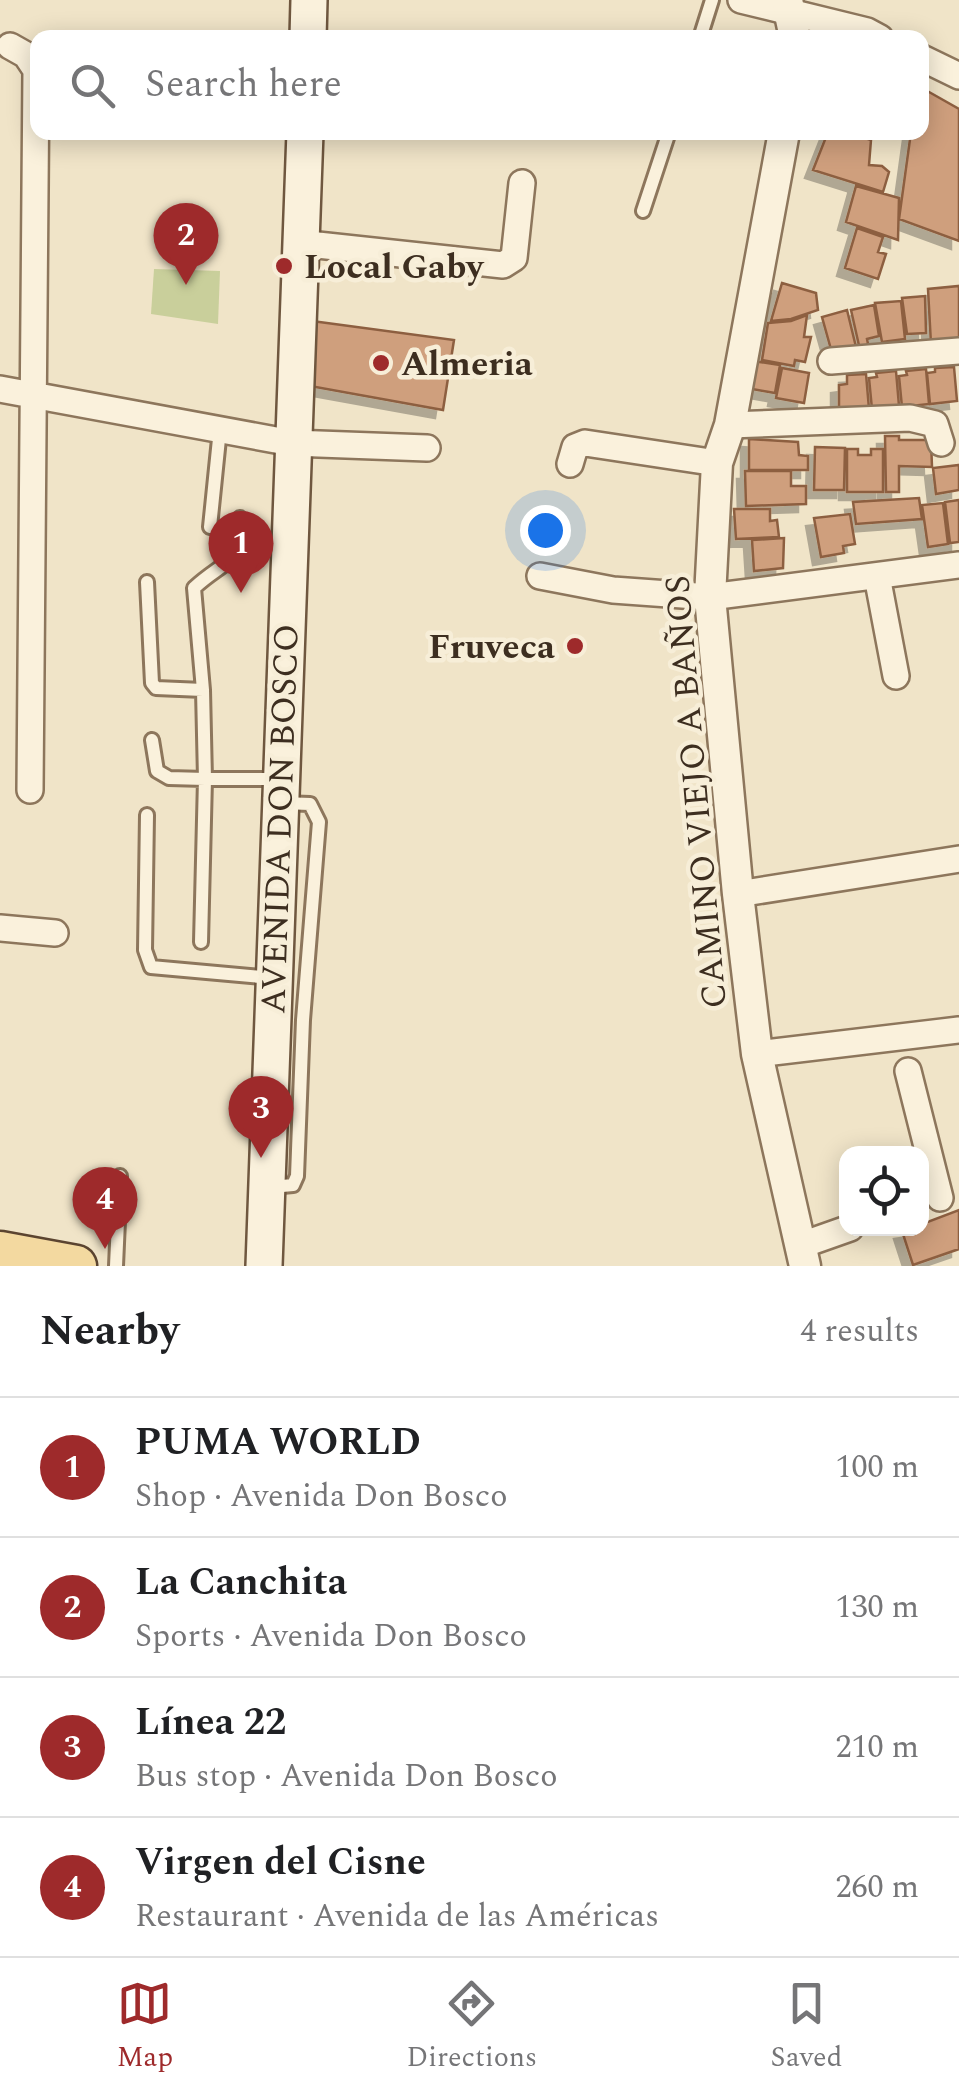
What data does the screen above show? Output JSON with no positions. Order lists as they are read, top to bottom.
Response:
{
  "streets": {
    "main road": ["AVENIDA DON BOSCO"],
    "street": ["CAMINO VIEJO A BAÑOS"]
  },
  "places": ["Local Gaby", "Almeria", "Fruveca"],
  "page": {
    "search": "Search here",
    "pins": [
      "2",
      "1",
      "3",
      "4"
    ],
    "heading": ["Nearby", "4 results"],
    "list": [
      {
        "mark": "1",
        "name": "PUMA WORLD",
        "note": "Shop · Avenida Don Bosco",
        "value": "100 m"
      },
      {
        "mark": "2",
        "name": "La Canchita",
        "note": "Sports · Avenida Don Bosco",
        "value": "130 m"
      },
      {
        "mark": "3",
        "name": "Línea 22",
        "note": "Bus stop · Avenida Don Bosco",
        "value": "210 m"
      },
      {
        "mark": "4",
        "name": "Virgen del Cisne",
        "note": "Restaurant · Avenida de las Américas",
        "value": "260 m"
      }
    ],
    "nav": ["Map", "Directions", "Saved"]
  }
}
